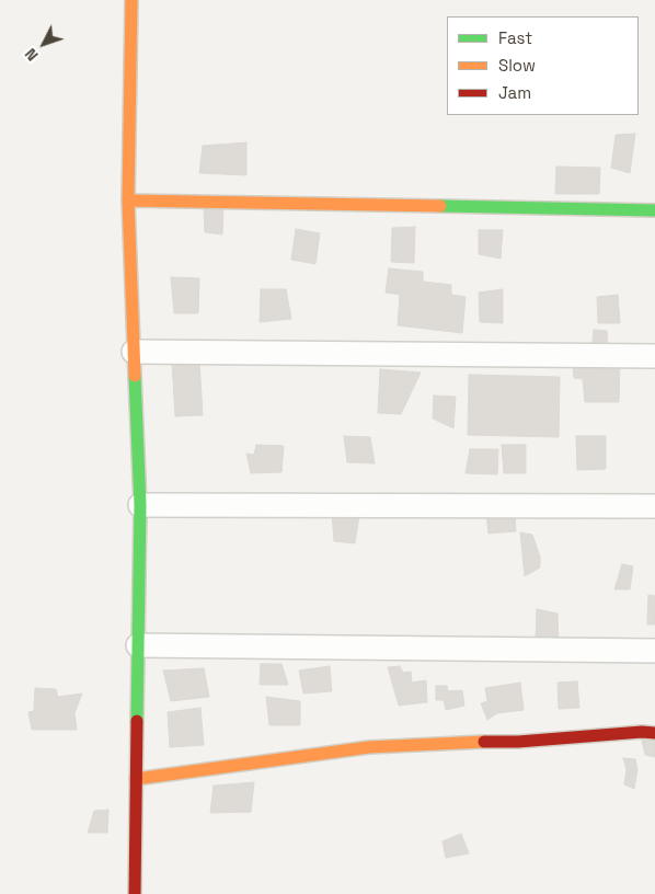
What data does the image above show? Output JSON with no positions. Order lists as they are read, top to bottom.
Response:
{
  "legend": ["Fast", "Slow", "Jam"],
  "north": "bottom left"
}
